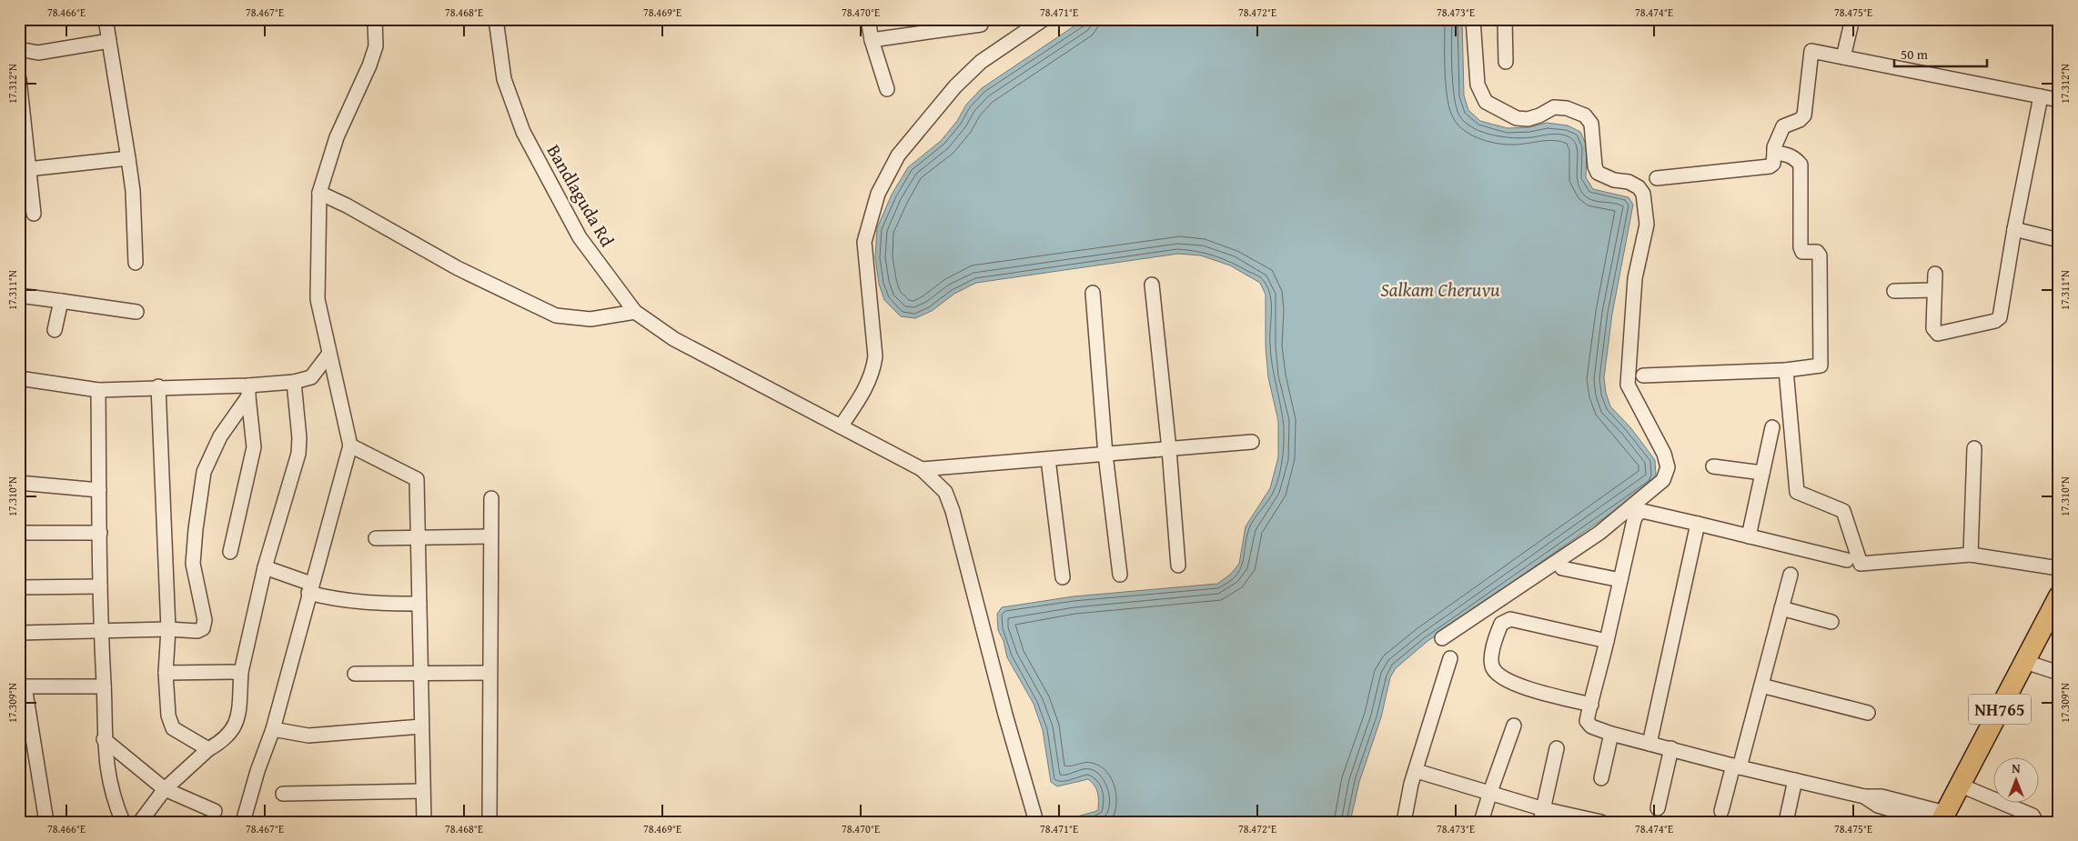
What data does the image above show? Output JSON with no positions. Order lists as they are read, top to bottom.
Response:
{
  "streets": {
    "highway": ["NH765"],
    "street": ["Bandlaguda Rd"]
  },
  "water": ["Salkam Cheruvu"],
  "scale_bar": "50 m",
  "north": "top",
  "coordinates": [
    "78.466°E",
    "78.467°E",
    "78.468°E",
    "78.469°E",
    "78.470°E",
    "78.471°E",
    "78.472°E",
    "78.473°E",
    "78.474°E",
    "78.475°E",
    "17.312°N",
    "17.311°N",
    "17.310°N",
    "17.309°N"
  ]
}
